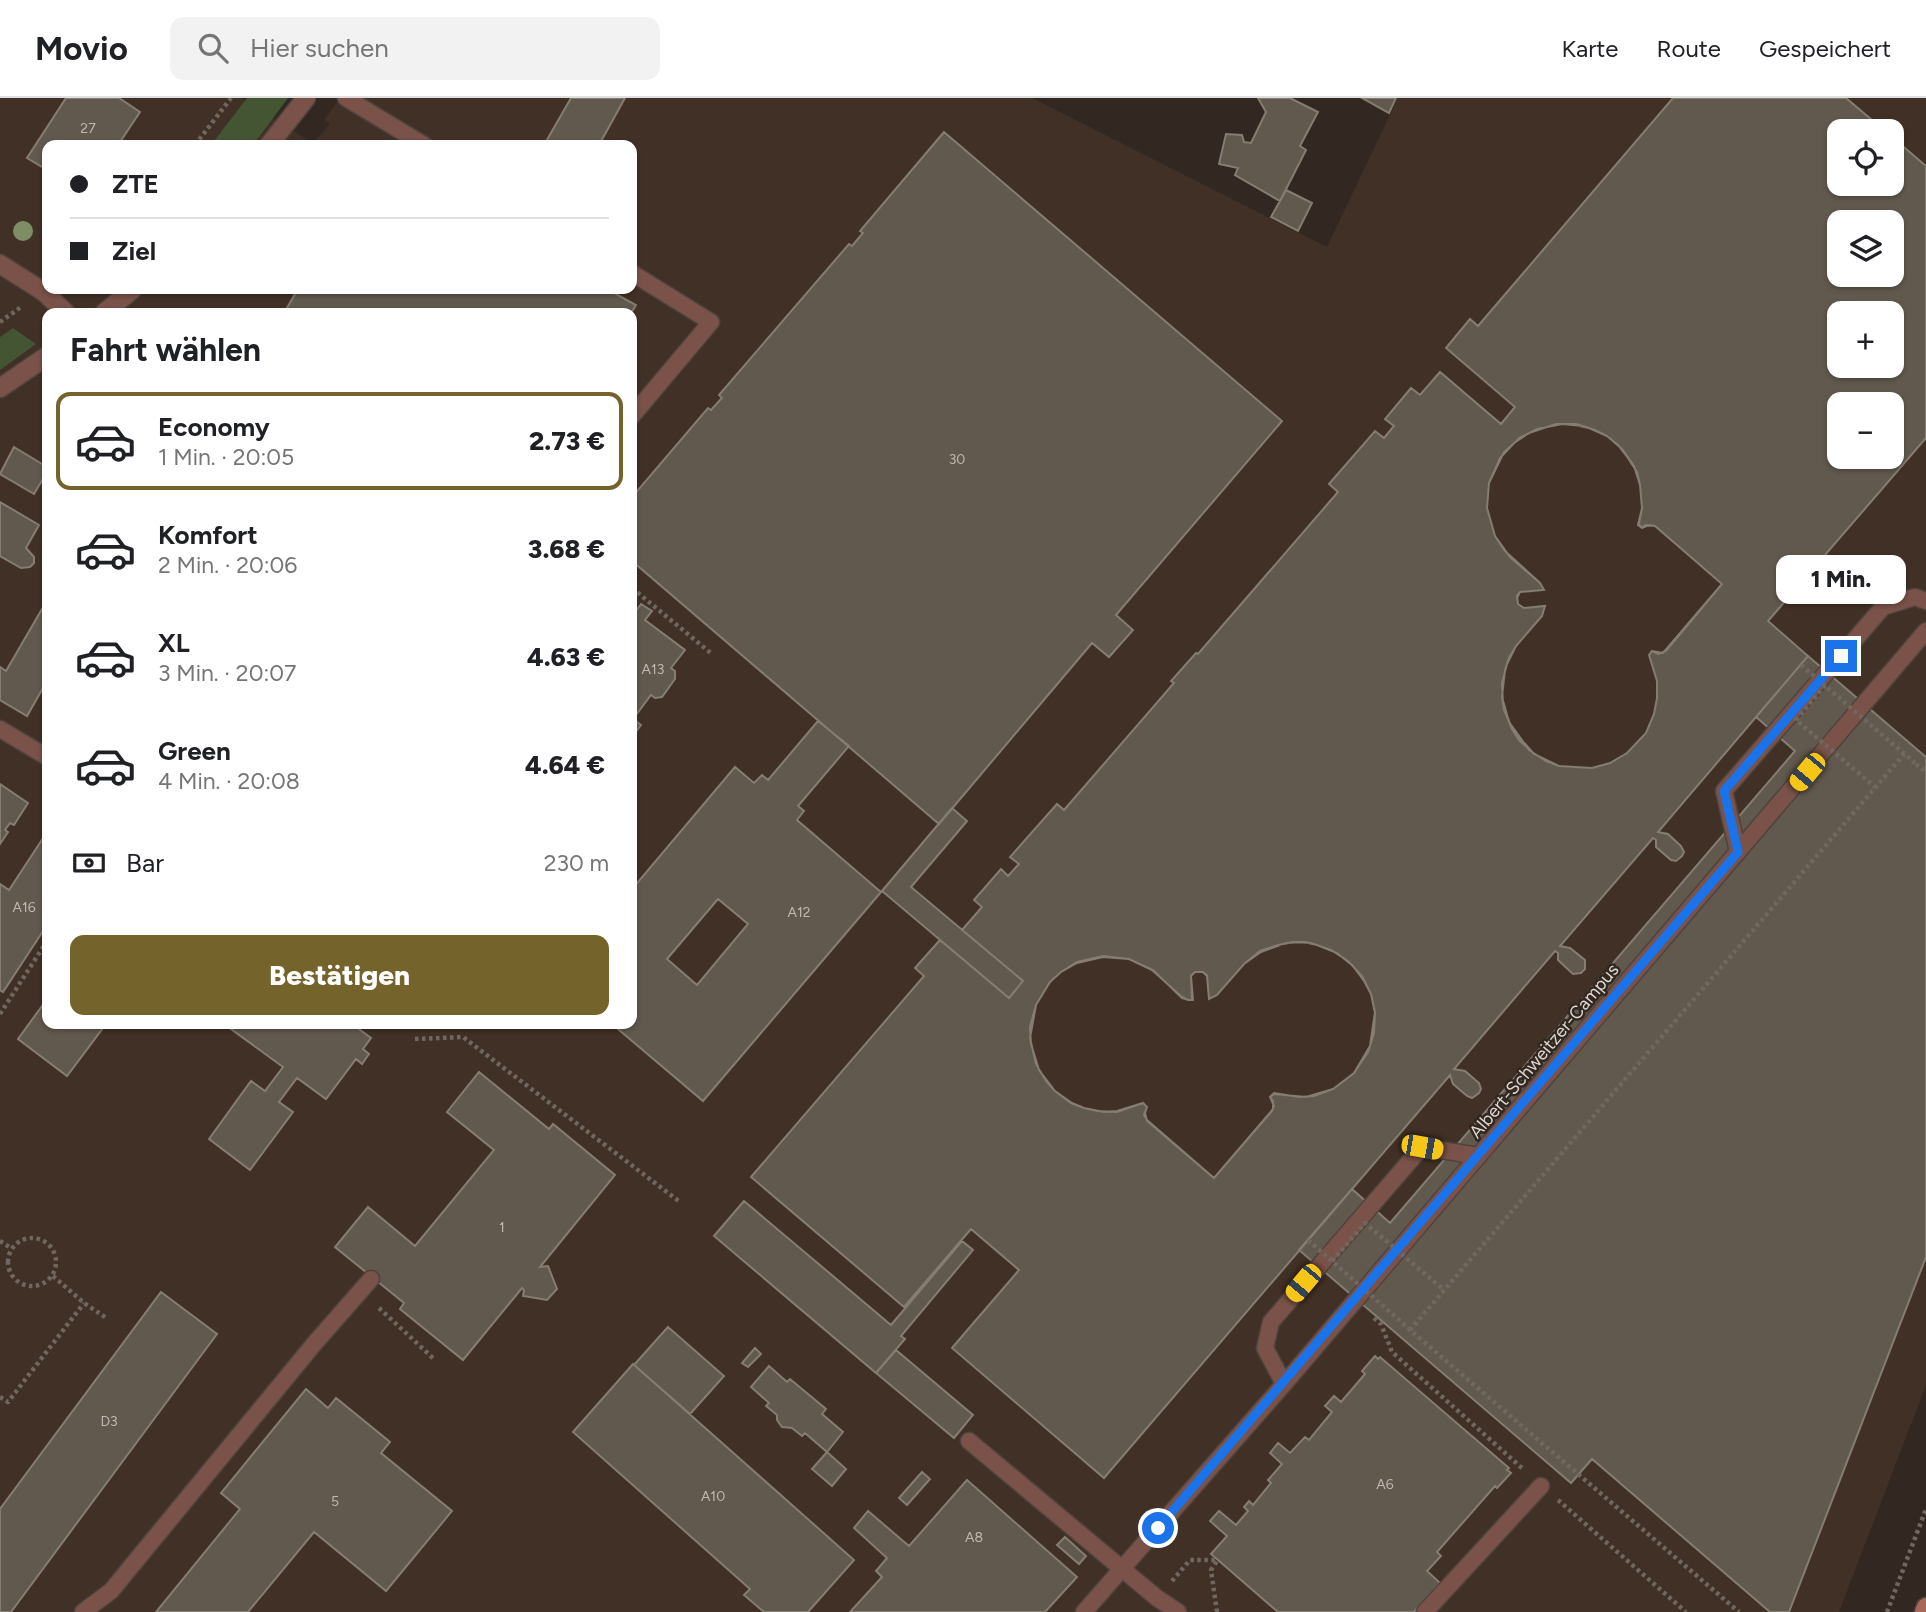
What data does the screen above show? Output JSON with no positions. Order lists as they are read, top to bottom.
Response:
{
  "streets": {
    "lane": ["Albert-Schweitzer-Campus"]
  },
  "house_numbers": [
    "27",
    "30",
    "A13",
    "A16",
    "A12",
    "1",
    "D3",
    "A6",
    "A10",
    "5",
    "A8"
  ],
  "page": {
    "header": "Movio",
    "search": "Hier suchen",
    "nav": ["Karte", "Route", "Gespeichert"],
    "map_buttons": ["+", "−"],
    "banner": ["ZTE", "Ziel"],
    "heading": "Fahrt wählen",
    "list": [
      {
        "name": "Economy",
        "note": "1 Min. · 20:05",
        "value": "2.73 €"
      },
      {
        "name": "Komfort",
        "note": "2 Min. · 20:06",
        "value": "3.68 €"
      },
      {
        "name": "XL",
        "note": "3 Min. · 20:07",
        "value": "4.63 €"
      },
      {
        "name": "Green",
        "note": "4 Min. · 20:08",
        "value": "4.64 €"
      }
    ],
    "bubble": "1 Min.",
    "pay": ["Bar", "230 m"],
    "buttons": "Bestätigen"
  }
}
